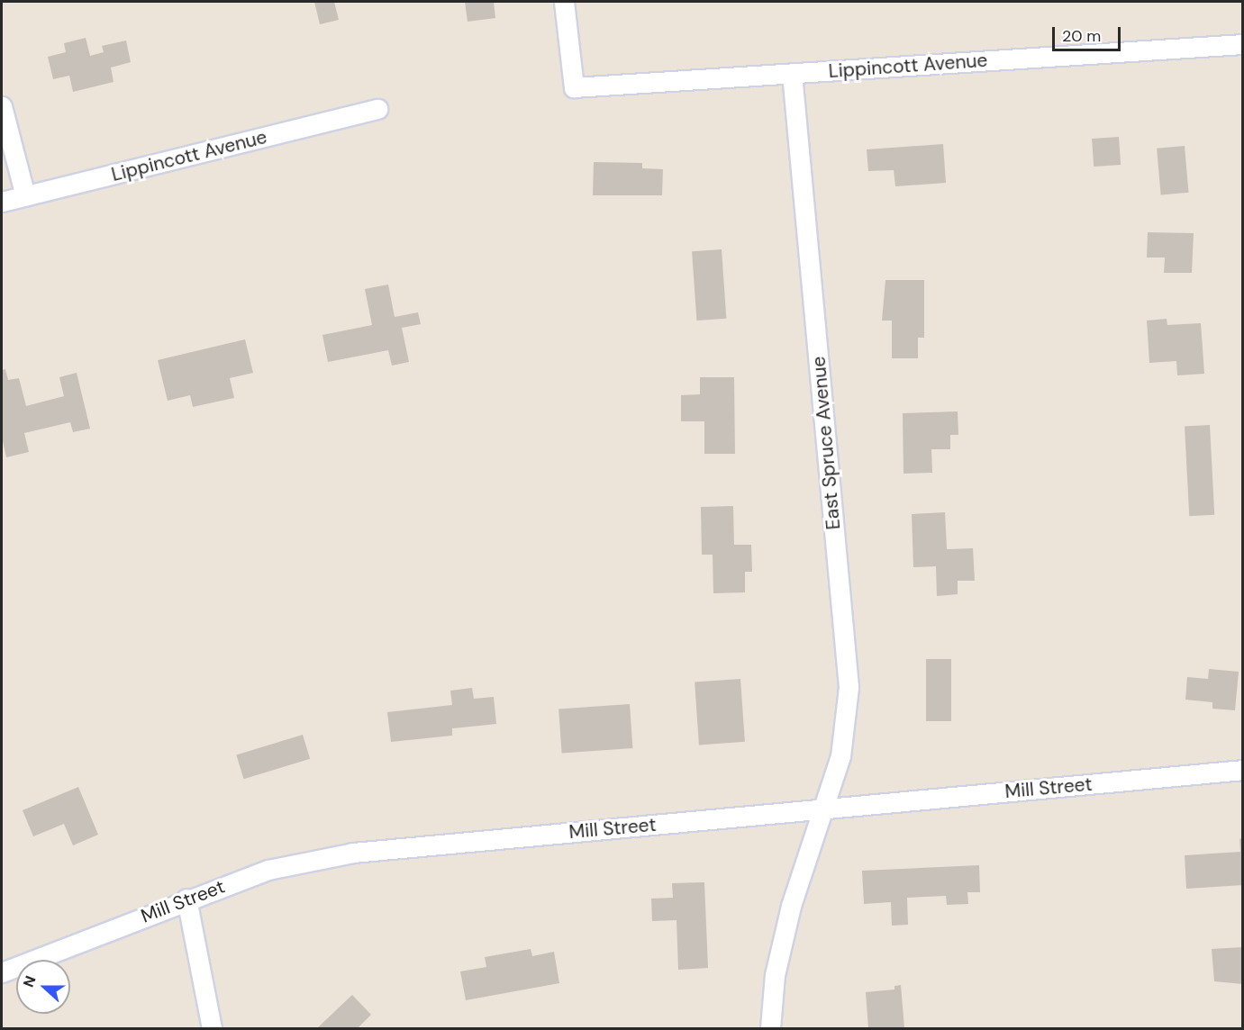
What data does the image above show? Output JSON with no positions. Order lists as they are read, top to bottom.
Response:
{
  "streets": {
    "street": ["Lippincott Avenue", "East Spruce Avenue", "Mill Street"]
  },
  "crossings": [
    ["Lippincott Avenue", "East Spruce Avenue"],
    ["East Spruce Avenue", "Mill Street"]
  ],
  "scale_bar": "20 m",
  "north": "left"
}
